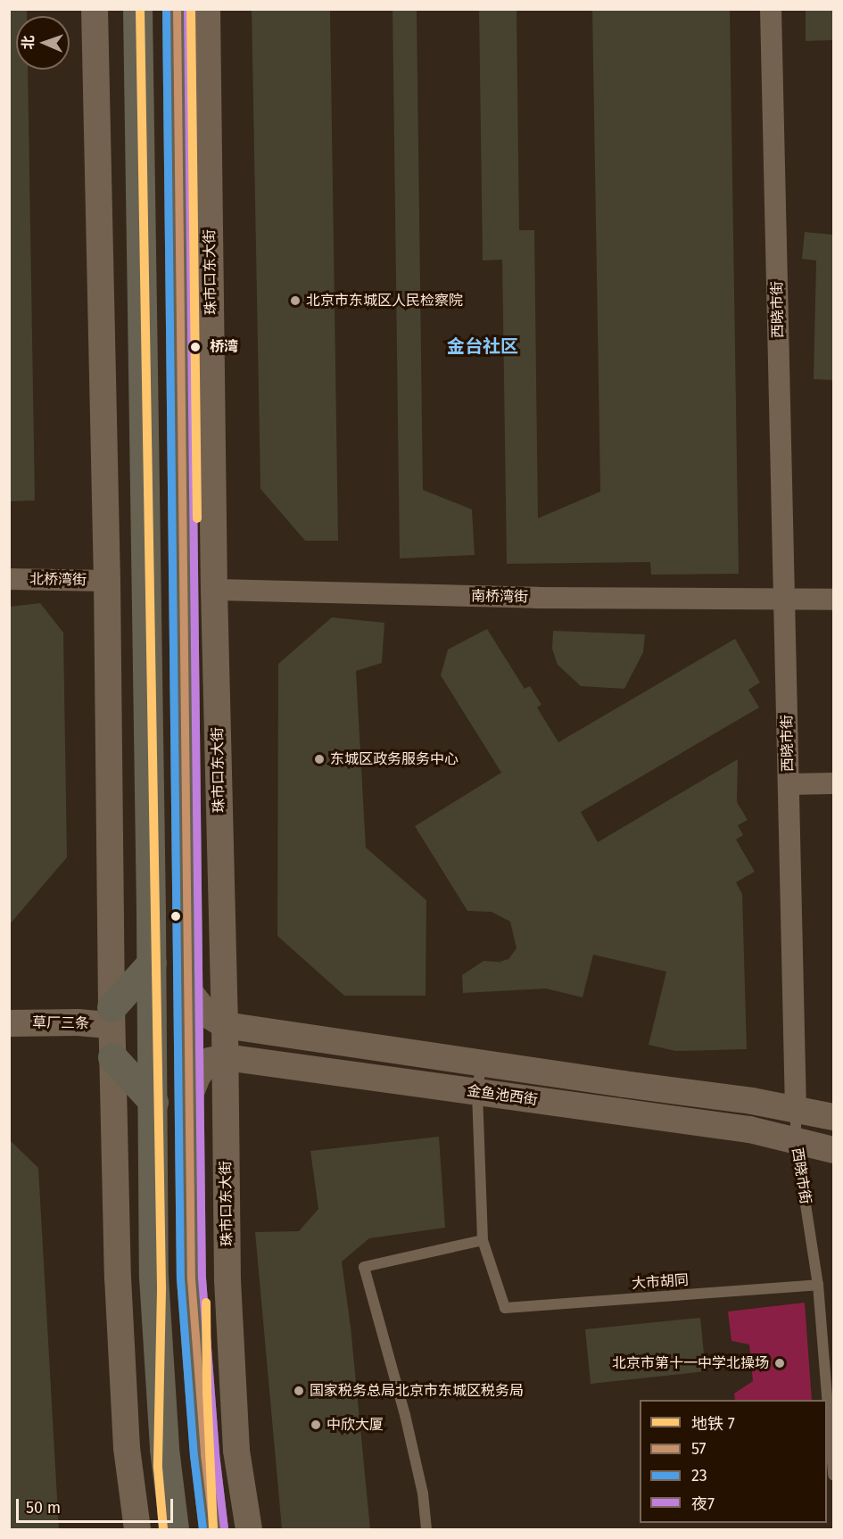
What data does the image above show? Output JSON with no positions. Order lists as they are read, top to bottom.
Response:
{
  "streets": {
    "main road": ["珠市口东大街"],
    "street": [
      "西晓市街",
      "北桥湾街",
      "南桥湾街",
      "草厂三条",
      "金鱼池西街"
    ],
    "lane": ["大市胡同"]
  },
  "crossings": [
    ["珠市口东大街", "南桥湾街"],
    ["珠市口东大街", "金鱼池西街"],
    ["西晓市街", "南桥湾街"],
    ["西晓市街", "金鱼池西街"],
    ["西晓市街", "大市胡同"]
  ],
  "districts": ["金台社区"],
  "places": [
    "北京市东城区人民检察院",
    "桥湾",
    "东城区政务服务中心",
    "北京市第十一中学北操场",
    "国家税务总局北京市东城区税务局",
    "中欣大厦"
  ],
  "lines": [
    "metro line 7",
    "transit line 57",
    "transit line 23",
    "transit line 夜7"
  ],
  "legend": [
    "地铁 7",
    "57",
    "23",
    "夜7"
  ],
  "scale_bar": "50 m",
  "north": "left"
}
